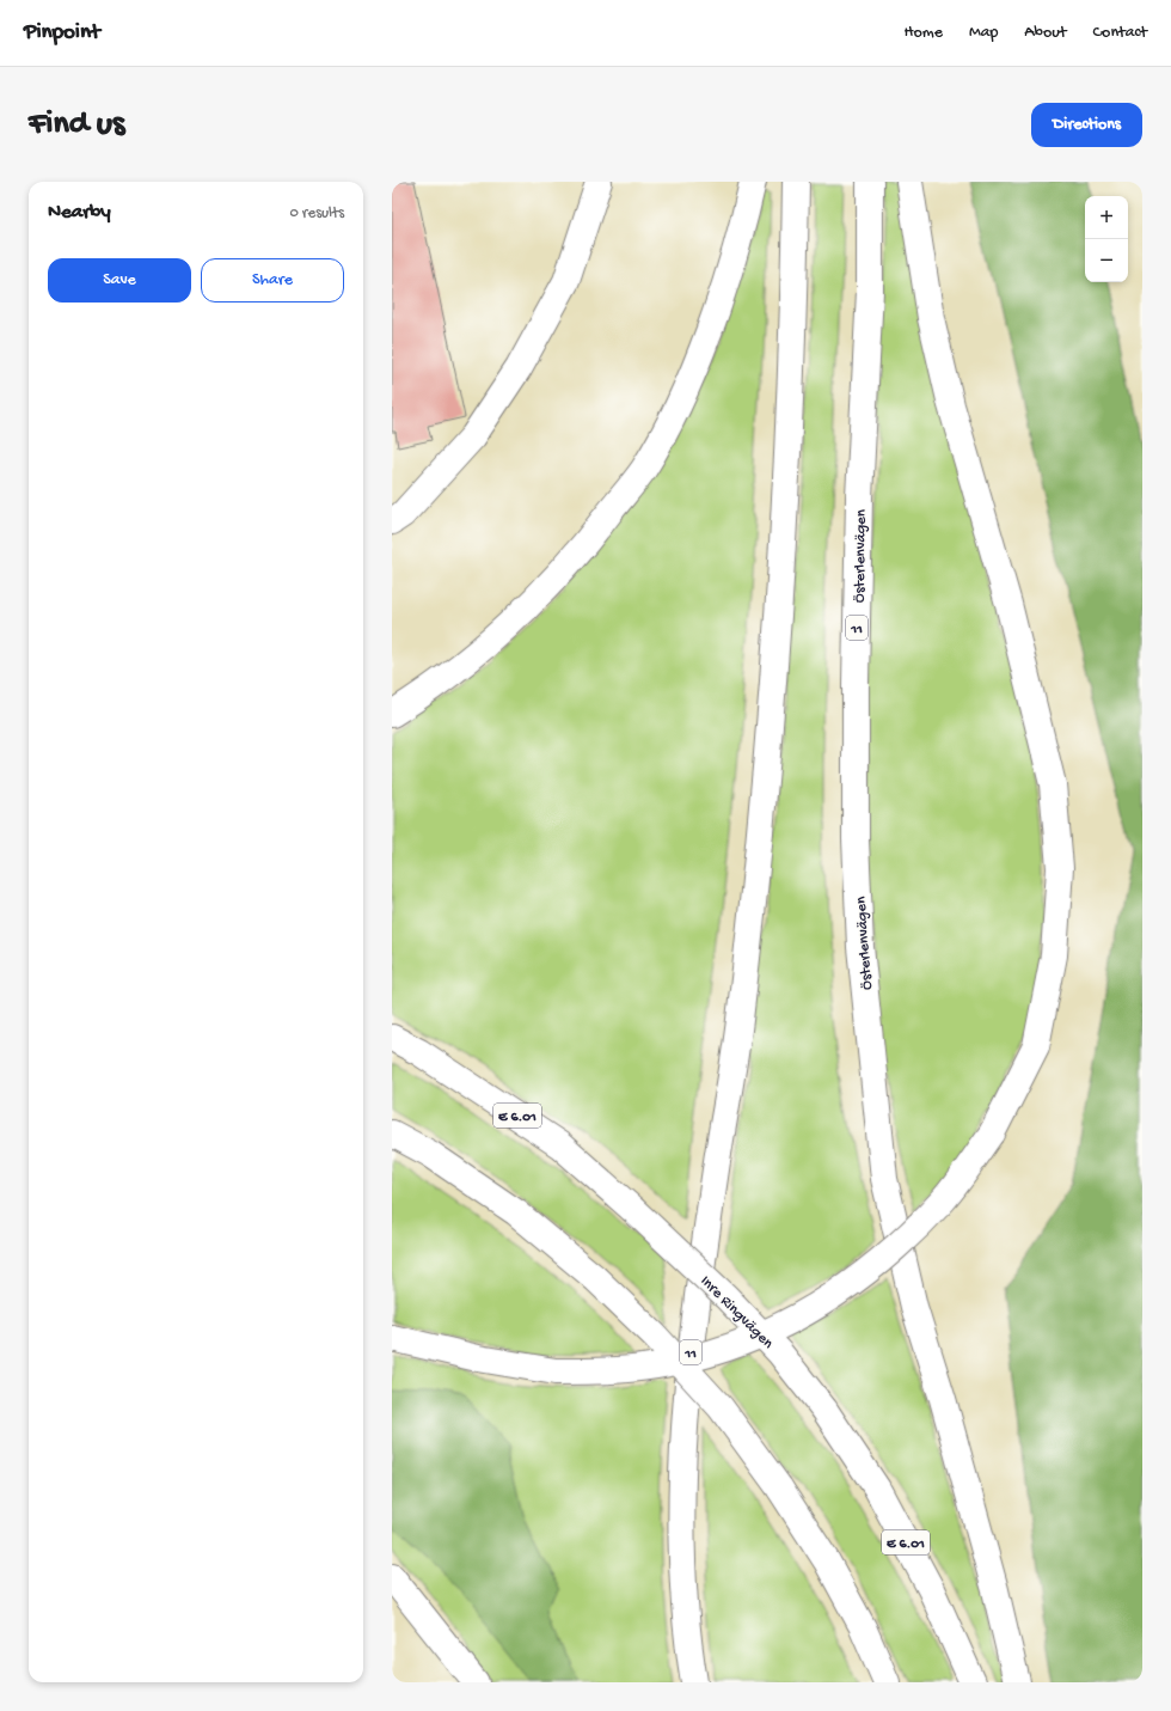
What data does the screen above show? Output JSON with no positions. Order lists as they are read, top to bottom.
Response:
{
  "streets": {
    "main road": [
      "Österlenvägen",
      "11",
      "E 6.01",
      "Inre Ringvägen"
    ]
  },
  "page": {
    "header": "Pinpoint",
    "nav": [
      "Home",
      "Map",
      "About",
      "Contact"
    ],
    "buttons": [
      "Directions",
      ["Save", "Share"]
    ],
    "title": "Find us",
    "heading": ["Nearby", "0 results"],
    "map_buttons": ["+", "−"]
  }
}
